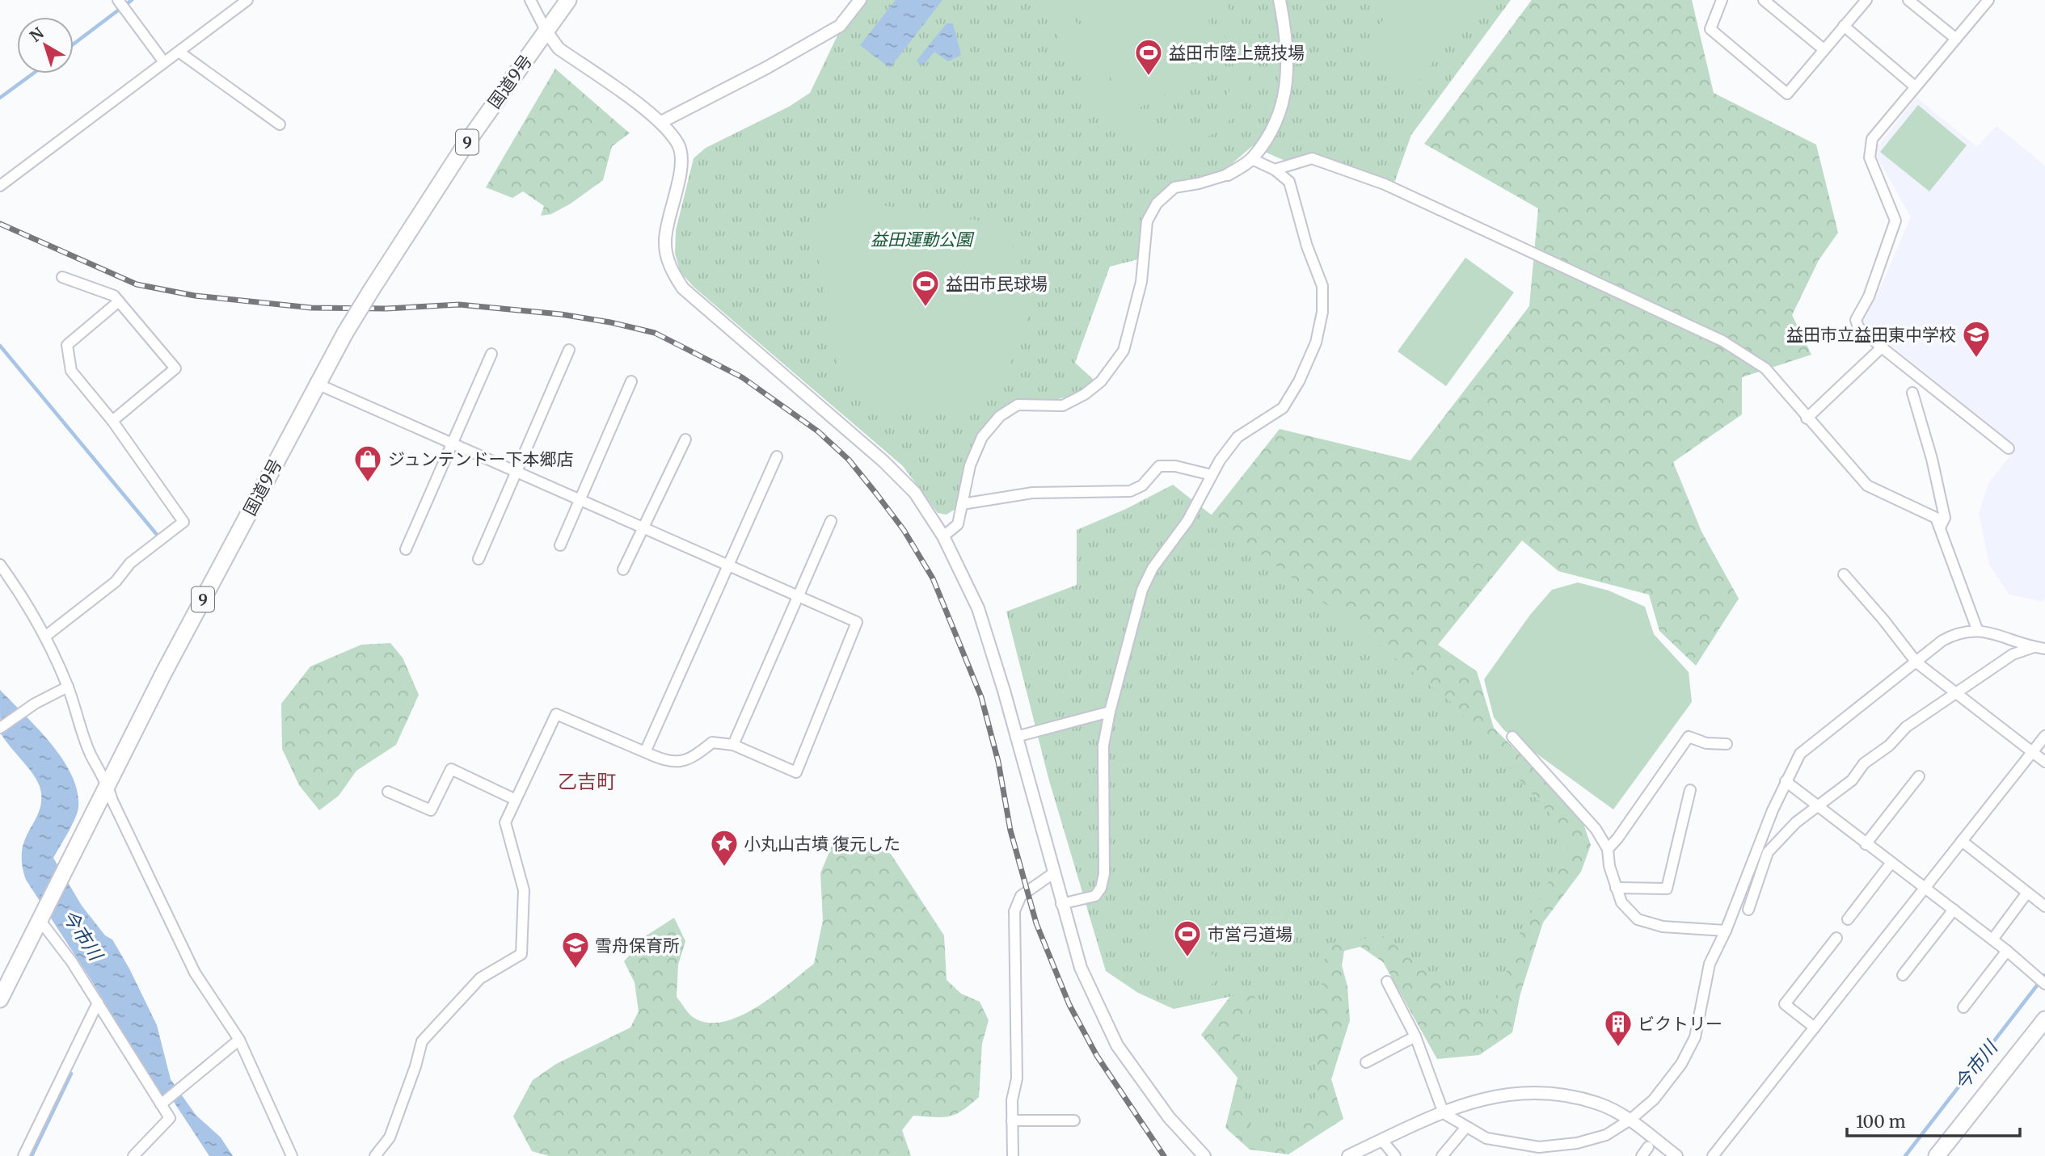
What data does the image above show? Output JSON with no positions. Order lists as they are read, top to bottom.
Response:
{
  "streets": {
    "highway": ["国道9号", "9"]
  },
  "districts": ["乙吉町"],
  "water": ["今市川"],
  "parks": ["益田運動公園"],
  "places": {
    "sports": ["益田市陸上競技場", "益田市民球場", "市営弓道場"],
    "school or university": ["益田市立益田東中学校", "雪舟保育所"],
    "shop": ["ジュンテンドー下本郷店"],
    "place": ["小丸山古墳 復元した"],
    "building": ["ビクトリー"]
  },
  "scale_bar": "100 m",
  "north": "top left"
}
